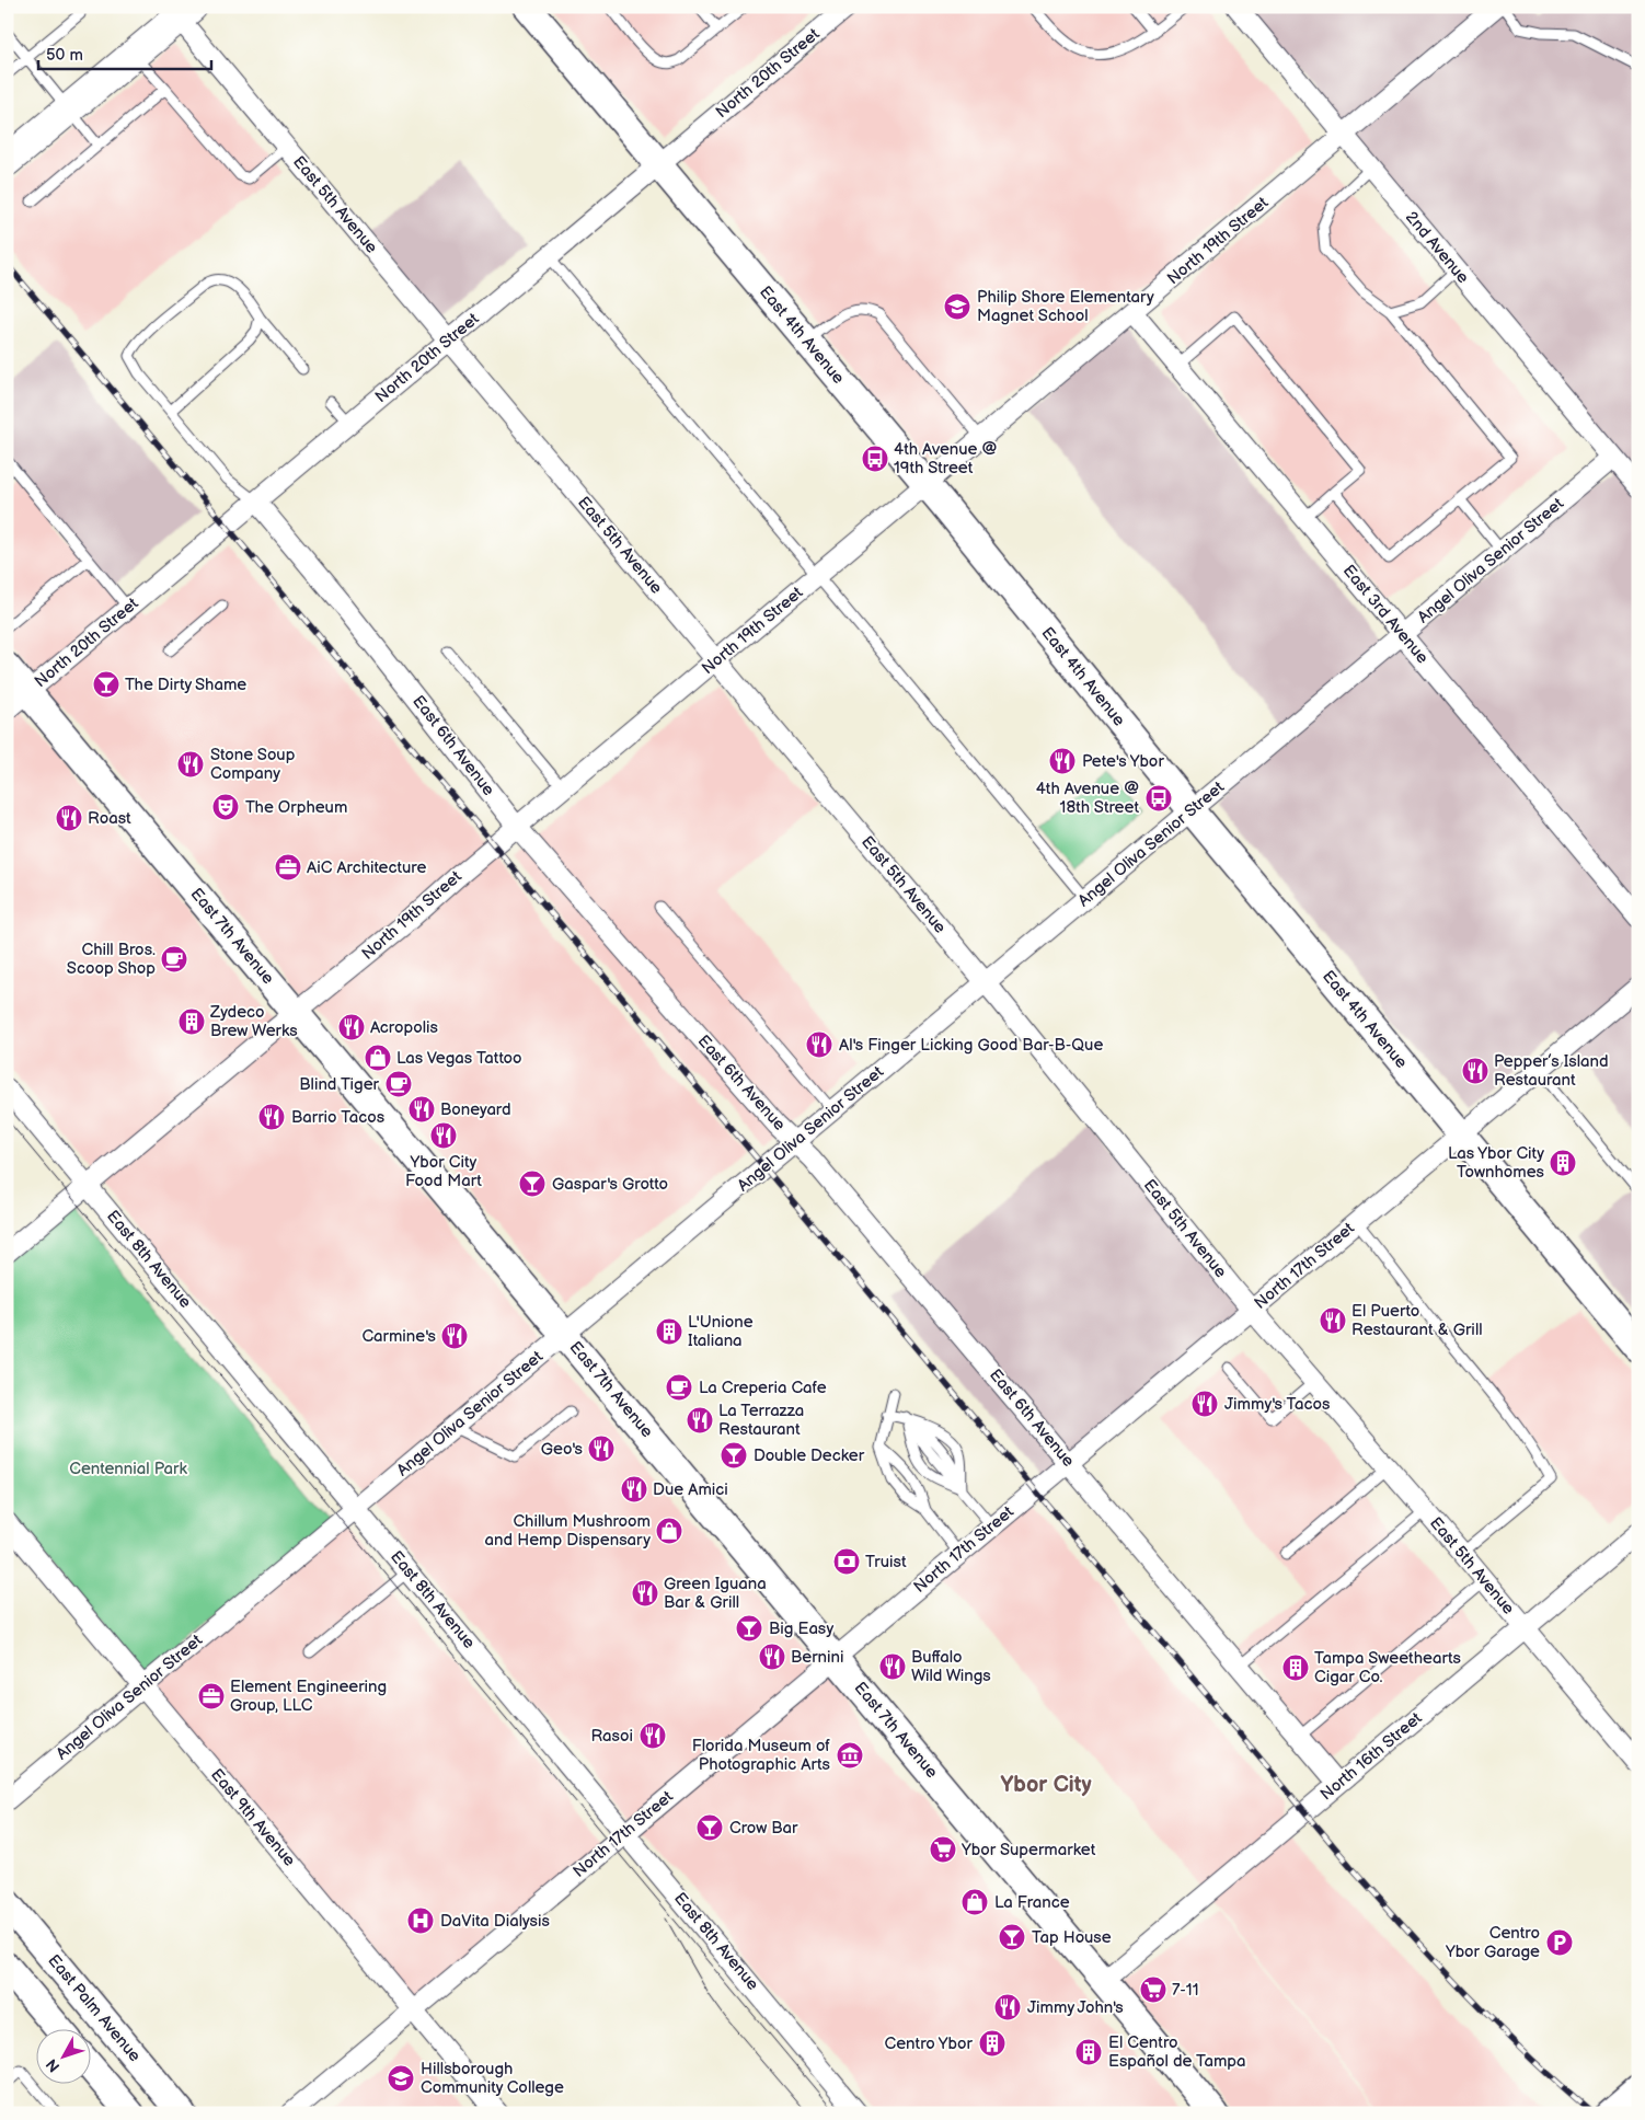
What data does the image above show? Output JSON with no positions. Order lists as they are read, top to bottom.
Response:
{
  "streets": {
    "street": [
      "North 20th Street",
      "East 5th Avenue",
      "North 19th Street",
      "2nd Avenue",
      "East 4th Avenue",
      "Angel Oliva Senior Street",
      "East 3rd Avenue",
      "East 6th Avenue",
      "East 7th Avenue",
      "East 8th Avenue",
      "North 17th Street",
      "North 16th Street",
      "East 9th Avenue",
      "East Palm Avenue"
    ]
  },
  "crossings": [
    ["North 20th Street", "East 5th Avenue"],
    ["North 20th Street", "East 4th Avenue"],
    ["North 20th Street", "East 6th Avenue"],
    ["North 20th Street", "East 7th Avenue"],
    ["East 5th Avenue", "North 19th Street"],
    ["East 5th Avenue", "Angel Oliva Senior Street"],
    ["East 5th Avenue", "North 17th Street"],
    ["East 5th Avenue", "North 16th Street"],
    ["North 19th Street", "2nd Avenue"],
    ["North 19th Street", "East 4th Avenue"],
    ["North 19th Street", "East 3rd Avenue"],
    ["North 19th Street", "East 6th Avenue"],
    ["North 19th Street", "East 7th Avenue"],
    ["North 19th Street", "East 8th Avenue"],
    ["2nd Avenue", "Angel Oliva Senior Street"],
    ["East 4th Avenue", "Angel Oliva Senior Street"],
    ["East 4th Avenue", "North 17th Street"],
    ["Angel Oliva Senior Street", "East 3rd Avenue"],
    ["Angel Oliva Senior Street", "East 6th Avenue"],
    ["Angel Oliva Senior Street", "East 7th Avenue"],
    ["Angel Oliva Senior Street", "East 8th Avenue"],
    ["Angel Oliva Senior Street", "East 9th Avenue"],
    ["East 6th Avenue", "North 17th Street"],
    ["East 6th Avenue", "North 16th Street"],
    ["East 7th Avenue", "North 17th Street"],
    ["East 7th Avenue", "North 16th Street"],
    ["East 8th Avenue", "North 17th Street"],
    ["North 17th Street", "East 9th Avenue"]
  ],
  "districts": ["Ybor City"],
  "parks": ["Centennial Park"],
  "places": {
    "school or university": ["Philip Shore Elementary Magnet School", "Hillsborough Community College"],
    "bus stop": ["4th Avenue @ 19th Street", "4th Avenue @ 18th Street"],
    "bar": [
      "The Dirty Shame",
      "Gaspar's Grotto",
      "Double Decker",
      "Big Easy",
      "Crow Bar",
      "Tap House"
    ],
    "restaurant": [
      "Pete's Ybor",
      "Stone Soup Company",
      "Roast",
      "Acropolis",
      "Al's Finger Licking Good Bar-B-Que",
      "Pepper’s Island Restaurant",
      "Boneyard",
      "Barrio Tacos",
      "Ybor City Food Mart",
      "El Puerto Restaurant & Grill",
      "Carmine's",
      "Jimmy's Tacos",
      "La Terrazza Restaurant",
      "Geo's",
      "Due Amici",
      "Green Iguana Bar & Grill",
      "Bernini",
      "Buffalo Wild Wings",
      "Rasoi",
      "Jimmy John's"
    ],
    "theatre": ["The Orpheum"],
    "office": ["AiC Architecture", "Element Engineering Group, LLC"],
    "cafe": ["Chill Bros. Scoop Shop", "Blind Tiger", "La Creperia Cafe"],
    "building": [
      "Zydeco Brew Werks",
      "Las Ybor City Townhomes",
      "L'Unione Italiana",
      "Tampa Sweethearts Cigar Co.",
      "Centro Ybor",
      "El Centro Español de Tampa"
    ],
    "shop": ["Las Vegas Tattoo", "Chillum Mushroom and Hemp Dispensary", "La France"],
    "bank": ["Truist"],
    "museum": ["Florida Museum of Photographic Arts"],
    "supermarket": ["Ybor Supermarket", "7-11"],
    "hospital": ["DaVita Dialysis"],
    "parking": ["Centro Ybor Garage"]
  },
  "scale_bar": "50 m",
  "north": "bottom left"
}
